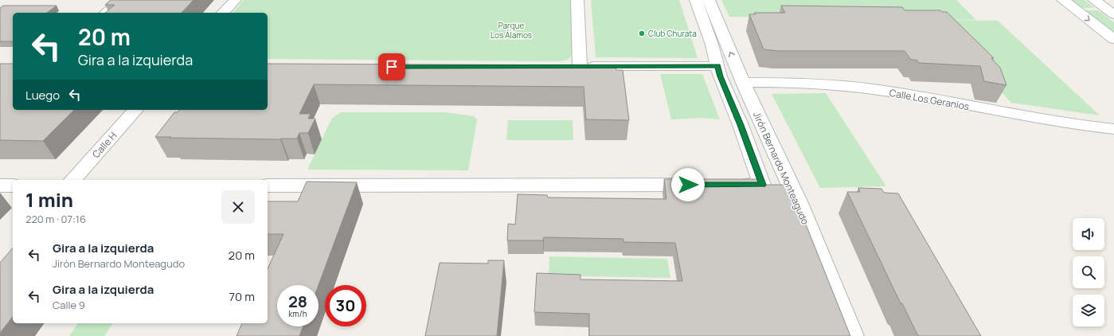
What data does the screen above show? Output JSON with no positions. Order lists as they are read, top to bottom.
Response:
{
  "streets": {
    "street": ["Calle Los Geranios", "Calle H", "Jirón Bernardo Monteagudo"]
  },
  "crossings": [
    ["Calle Los Geranios", "Jirón Bernardo Monteagudo"]
  ],
  "parks": ["Parque Los Álamos"],
  "places": ["Club Churata"],
  "page": {
    "turn": ["20 m", "Gira a la izquierda"],
    "then": "Luego",
    "heading": ["1 min", "220 m · 07:16"],
    "list": [
      {
        "name": "Gira a la izquierda",
        "note": "Jirón Bernardo Monteagudo",
        "value": "20 m"
      },
      {
        "name": "Gira a la izquierda",
        "note": "Calle 9",
        "value": "70 m"
      }
    ],
    "speed": "28 km/h",
    "limit": "30"
  }
}
